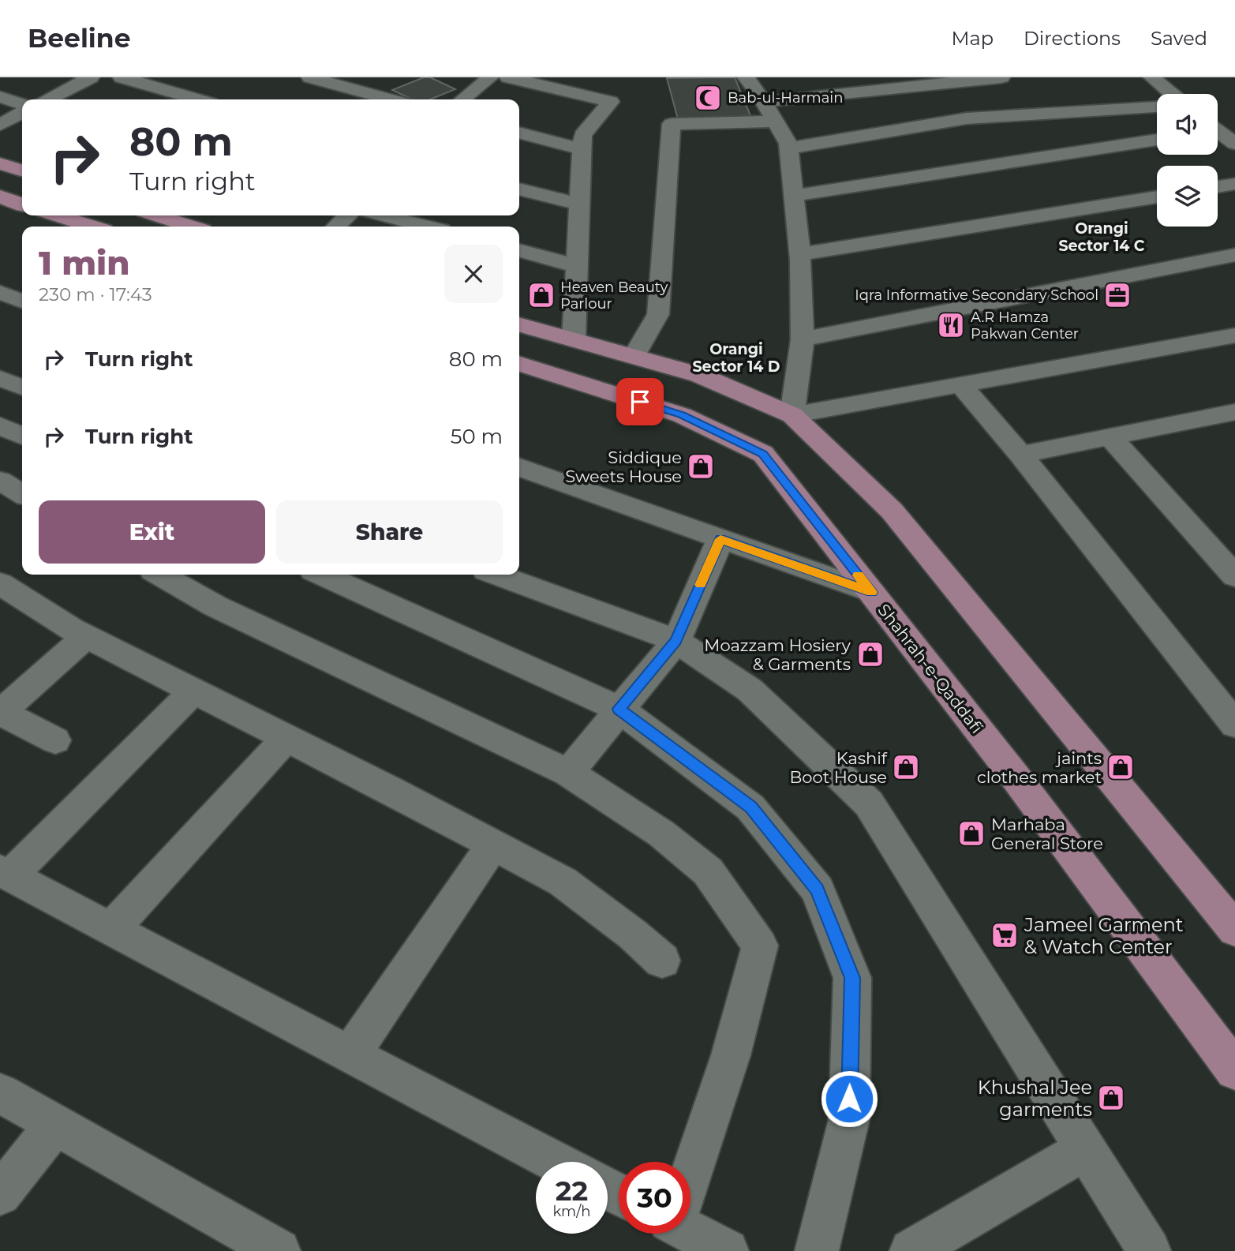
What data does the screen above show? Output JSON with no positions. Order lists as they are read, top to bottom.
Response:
{
  "streets": {
    "main road": ["Shahrah-e-Qaddafi"]
  },
  "districts": ["Orangi Sector 14 C", "Orangi Sector 14 D"],
  "places": {
    "mosque": ["Bab-ul-Harmain"],
    "shop": [
      "Heaven Beauty Parlour",
      "Siddique Sweets House",
      "Moazzam Hosiery & Garments",
      "Kashif Boot House",
      "jaints clothes market",
      "Marhaba General Store",
      "Khushal Jee garments"
    ],
    "office": ["Iqra Informative Secondary School"],
    "restaurant": ["A.R Hamza Pakwan Center"],
    "supermarket": ["Jameel Garment & Watch Center"]
  },
  "page": {
    "header": "Beeline",
    "nav": ["Map", "Directions", "Saved"],
    "turn": ["80 m", "Turn right"],
    "heading": ["1 min", "230 m · 17:43"],
    "list": [
      {
        "name": "Turn right",
        "value": "80 m"
      },
      {
        "name": "Turn right",
        "value": "50 m"
      }
    ],
    "buttons": ["Exit", "Share"],
    "speed": "22 km/h",
    "limit": "30"
  }
}
